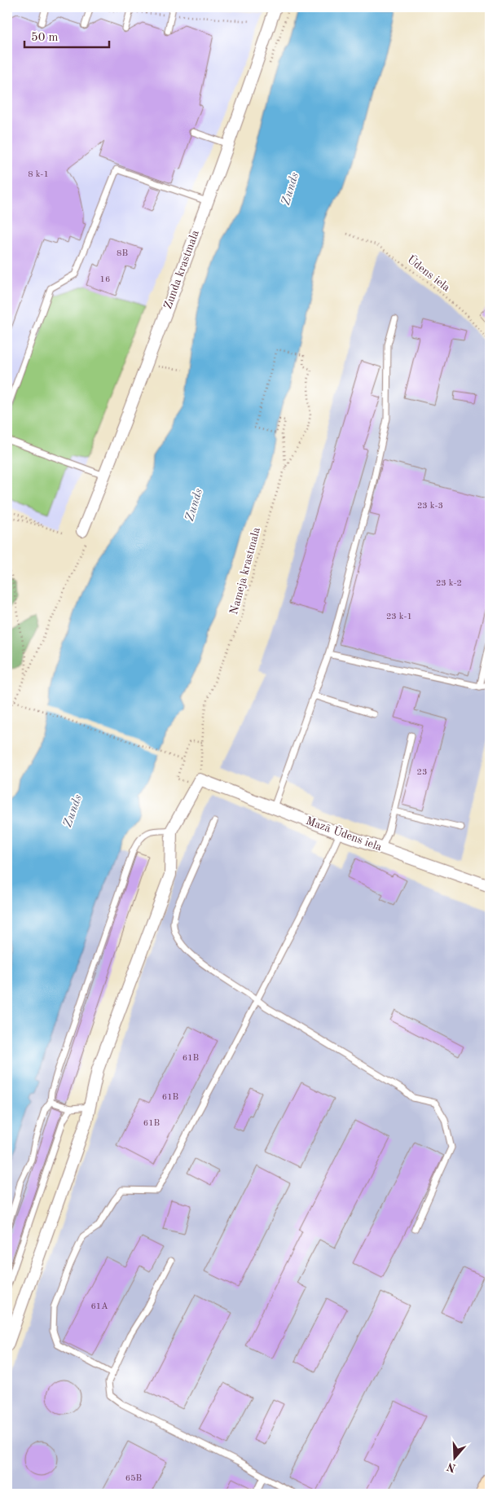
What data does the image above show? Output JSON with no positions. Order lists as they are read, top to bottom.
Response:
{
  "streets": {
    "street": ["Zunda krastmala", "Mazā Ūdens iela"],
    "path": ["Ūdens iela", "Nameja krastmala"]
  },
  "crossings": [
    ["Nameja krastmala", "Mazā Ūdens iela"]
  ],
  "water": ["Zunds"],
  "house_numbers": [
    "8 k-1",
    "8B",
    "16",
    "23 k-3",
    "23 k-2",
    "23 k-1",
    "23",
    "61B",
    "61B",
    "61B",
    "61A",
    "65B"
  ],
  "scale_bar": "50 m",
  "north": "bottom"
}
